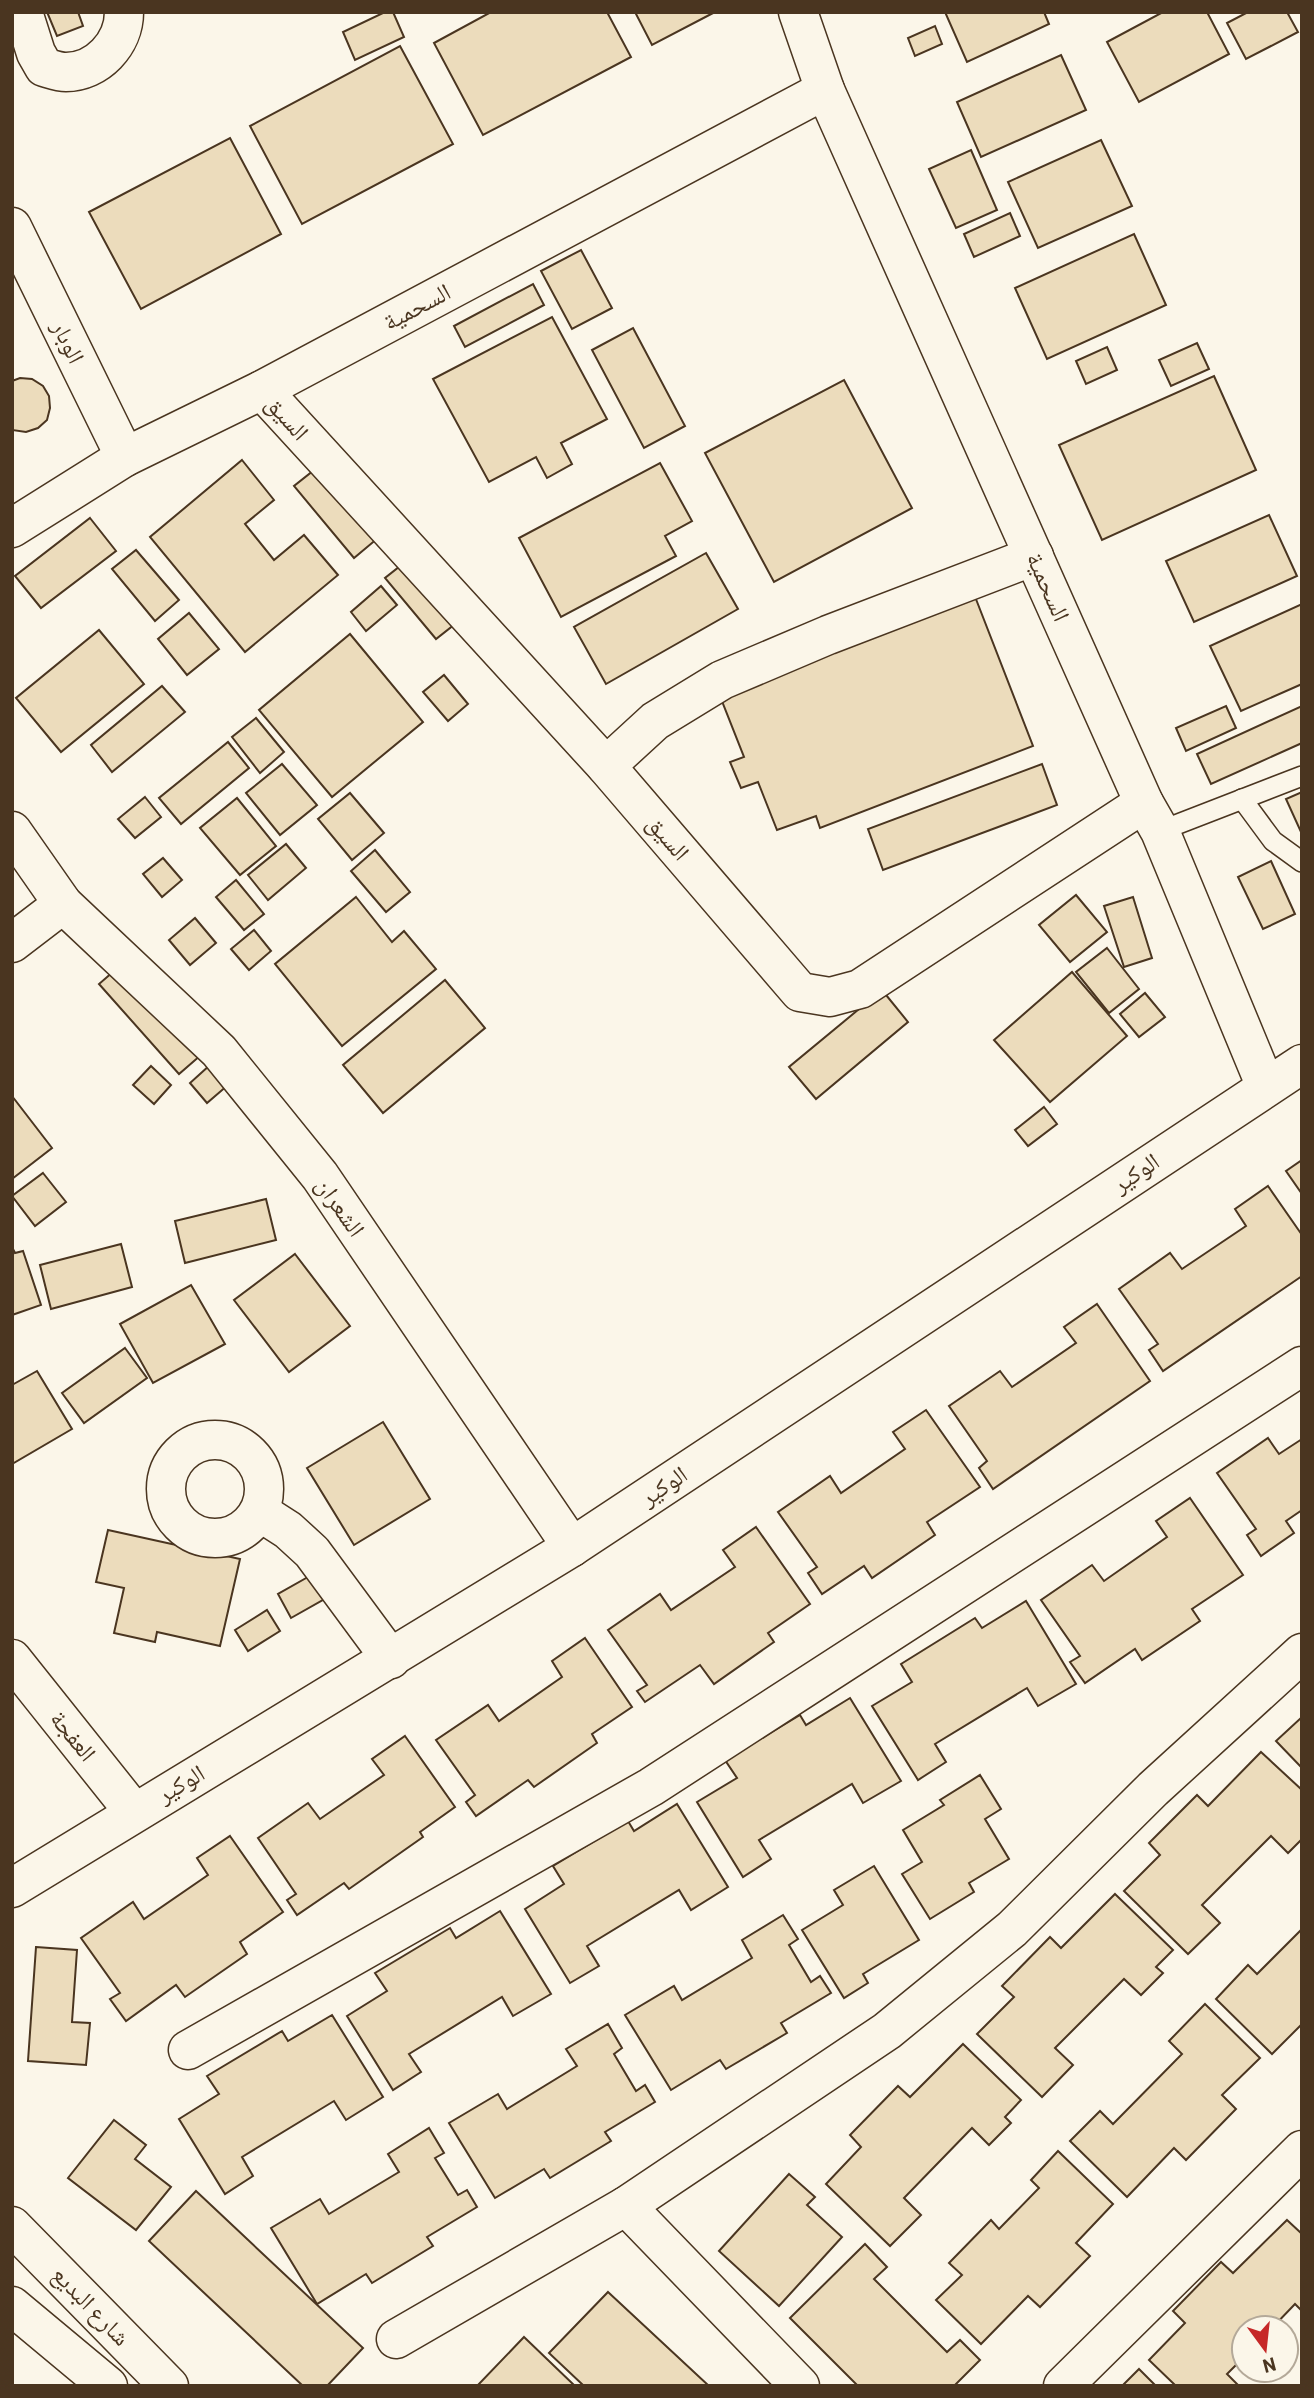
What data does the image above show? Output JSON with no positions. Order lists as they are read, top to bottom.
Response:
{
  "streets": {
    "main road": [
      "السحمية",
      "الوبار",
      "السيق",
      "الوكير",
      "الشعران",
      "العفجة",
      "شارع البديع"
    ]
  },
  "crossings": [
    ["السحمية", "الوبار"],
    ["السحمية", "السيق"],
    ["السحمية", "الوكير"],
    ["الوكير", "الشعران"],
    ["الوكير", "العفجة"]
  ],
  "north": "bottom"
}
